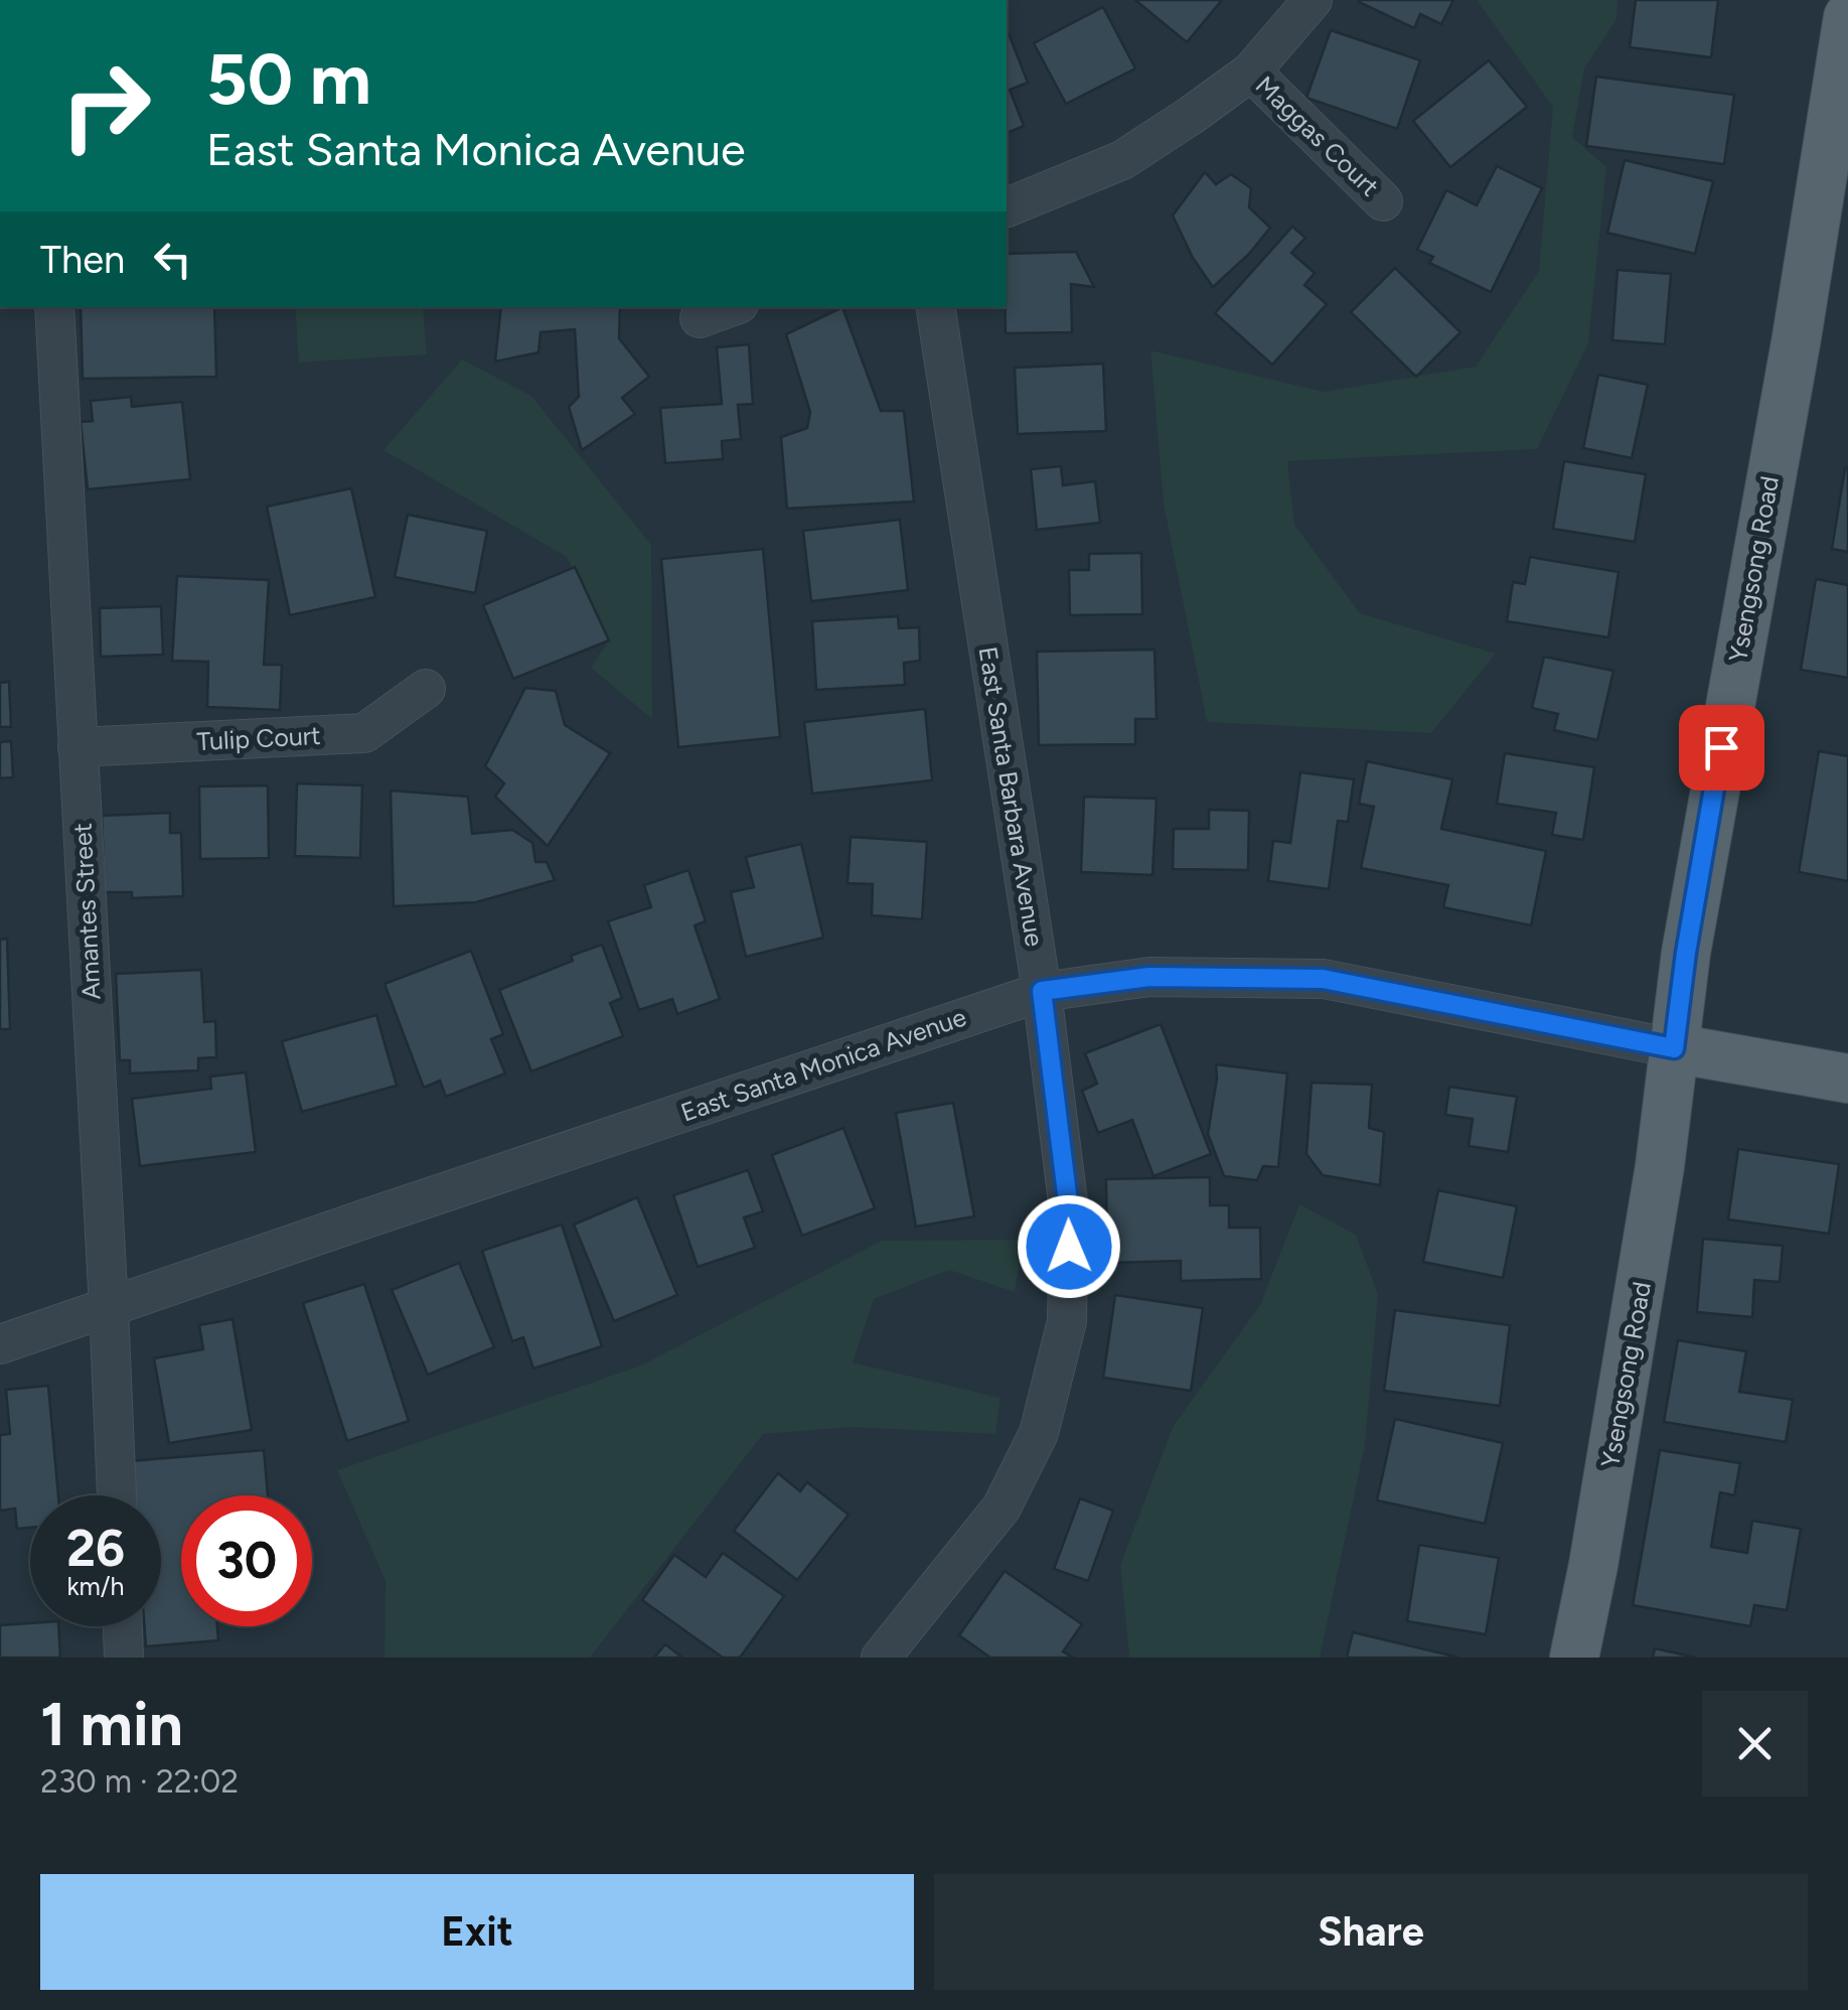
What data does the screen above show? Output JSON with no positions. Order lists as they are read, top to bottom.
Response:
{
  "streets": {
    "main road": ["Ysengsong Road"],
    "street": [
      "Maggas Court",
      "Tulip Court",
      "East Santa Barbara Avenue",
      "Amantes Street",
      "East Santa Monica Avenue"
    ]
  },
  "crossings": [
    ["Ysengsong Road", "East Santa Monica Avenue"],
    ["Tulip Court", "Amantes Street"],
    ["East Santa Barbara Avenue", "East Santa Monica Avenue"],
    ["Amantes Street", "East Santa Monica Avenue"]
  ],
  "page": {
    "turn": ["50 m", "East Santa Monica Avenue"],
    "then": "Then",
    "speed": "26 km/h",
    "limit": "30",
    "heading": ["1 min", "230 m · 22:02"],
    "buttons": ["Exit", "Share"]
  }
}
